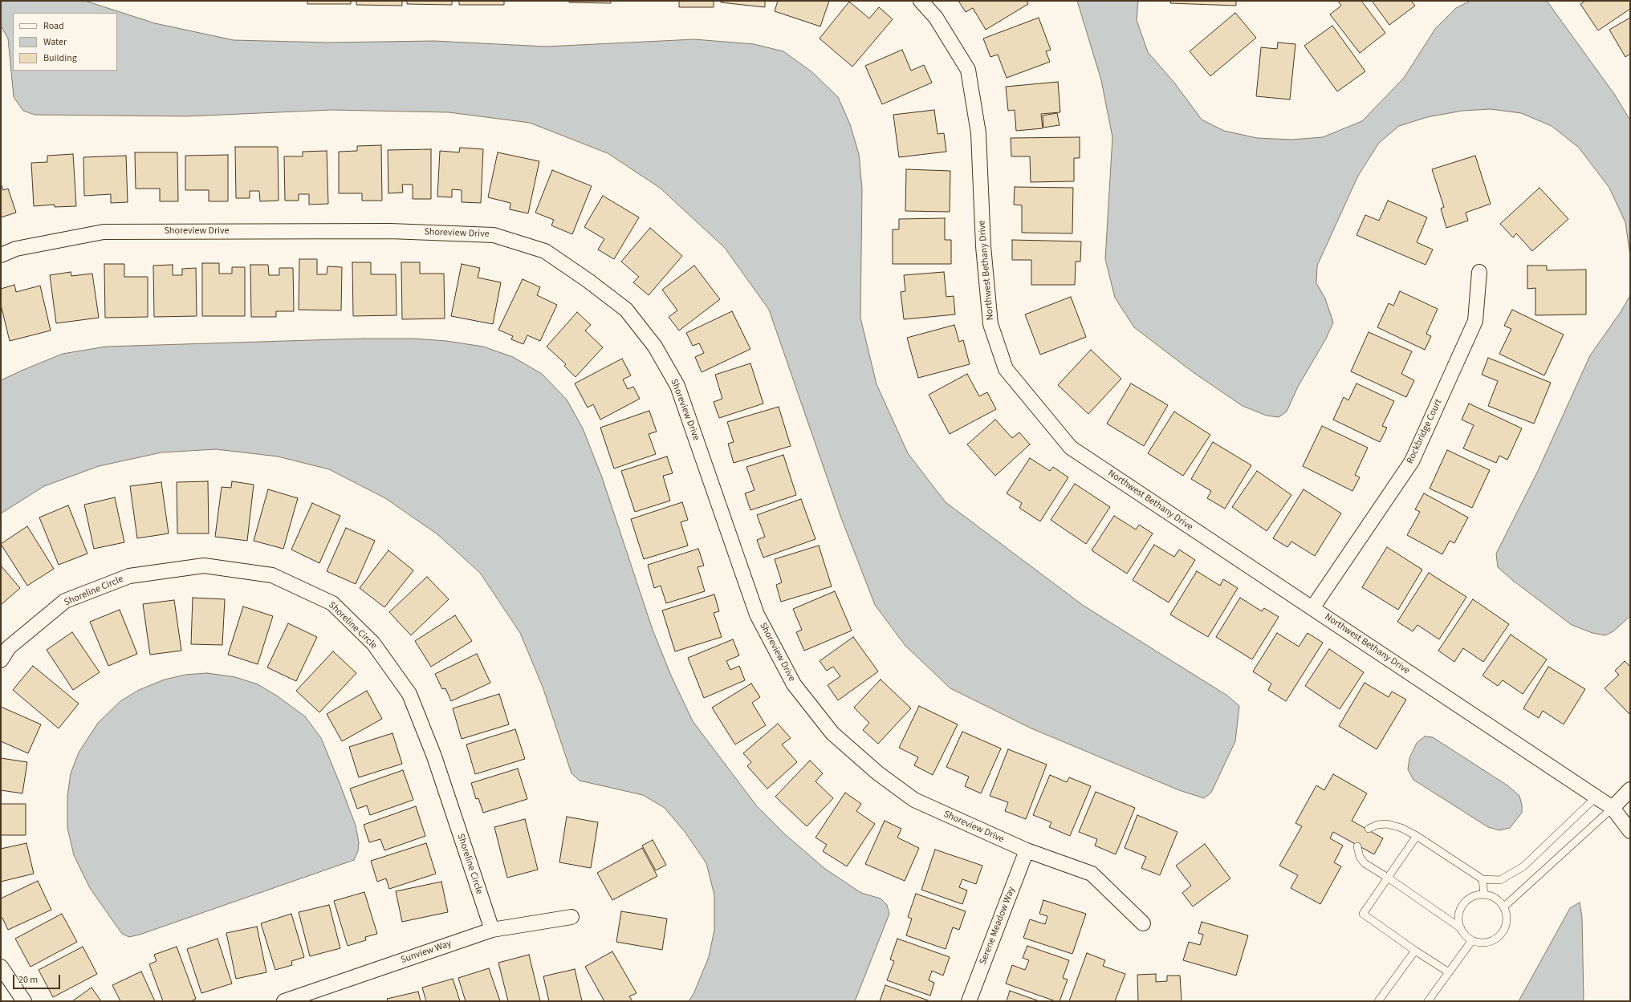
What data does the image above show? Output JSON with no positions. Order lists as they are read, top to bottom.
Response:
{
  "streets": {
    "street": [
      "Shoreview Drive",
      "Northwest Bethany Drive",
      "Rockbridge Court",
      "Shoreline Circle",
      "Serene Meadow Way",
      "Sunview Way"
    ]
  },
  "crossings": [
    ["Shoreview Drive", "Serene Meadow Way"],
    ["Northwest Bethany Drive", "Rockbridge Court"],
    ["Shoreline Circle", "Sunview Way"]
  ],
  "legend": ["Road", "Water", "Building"],
  "scale_bar": "20 m"
}
